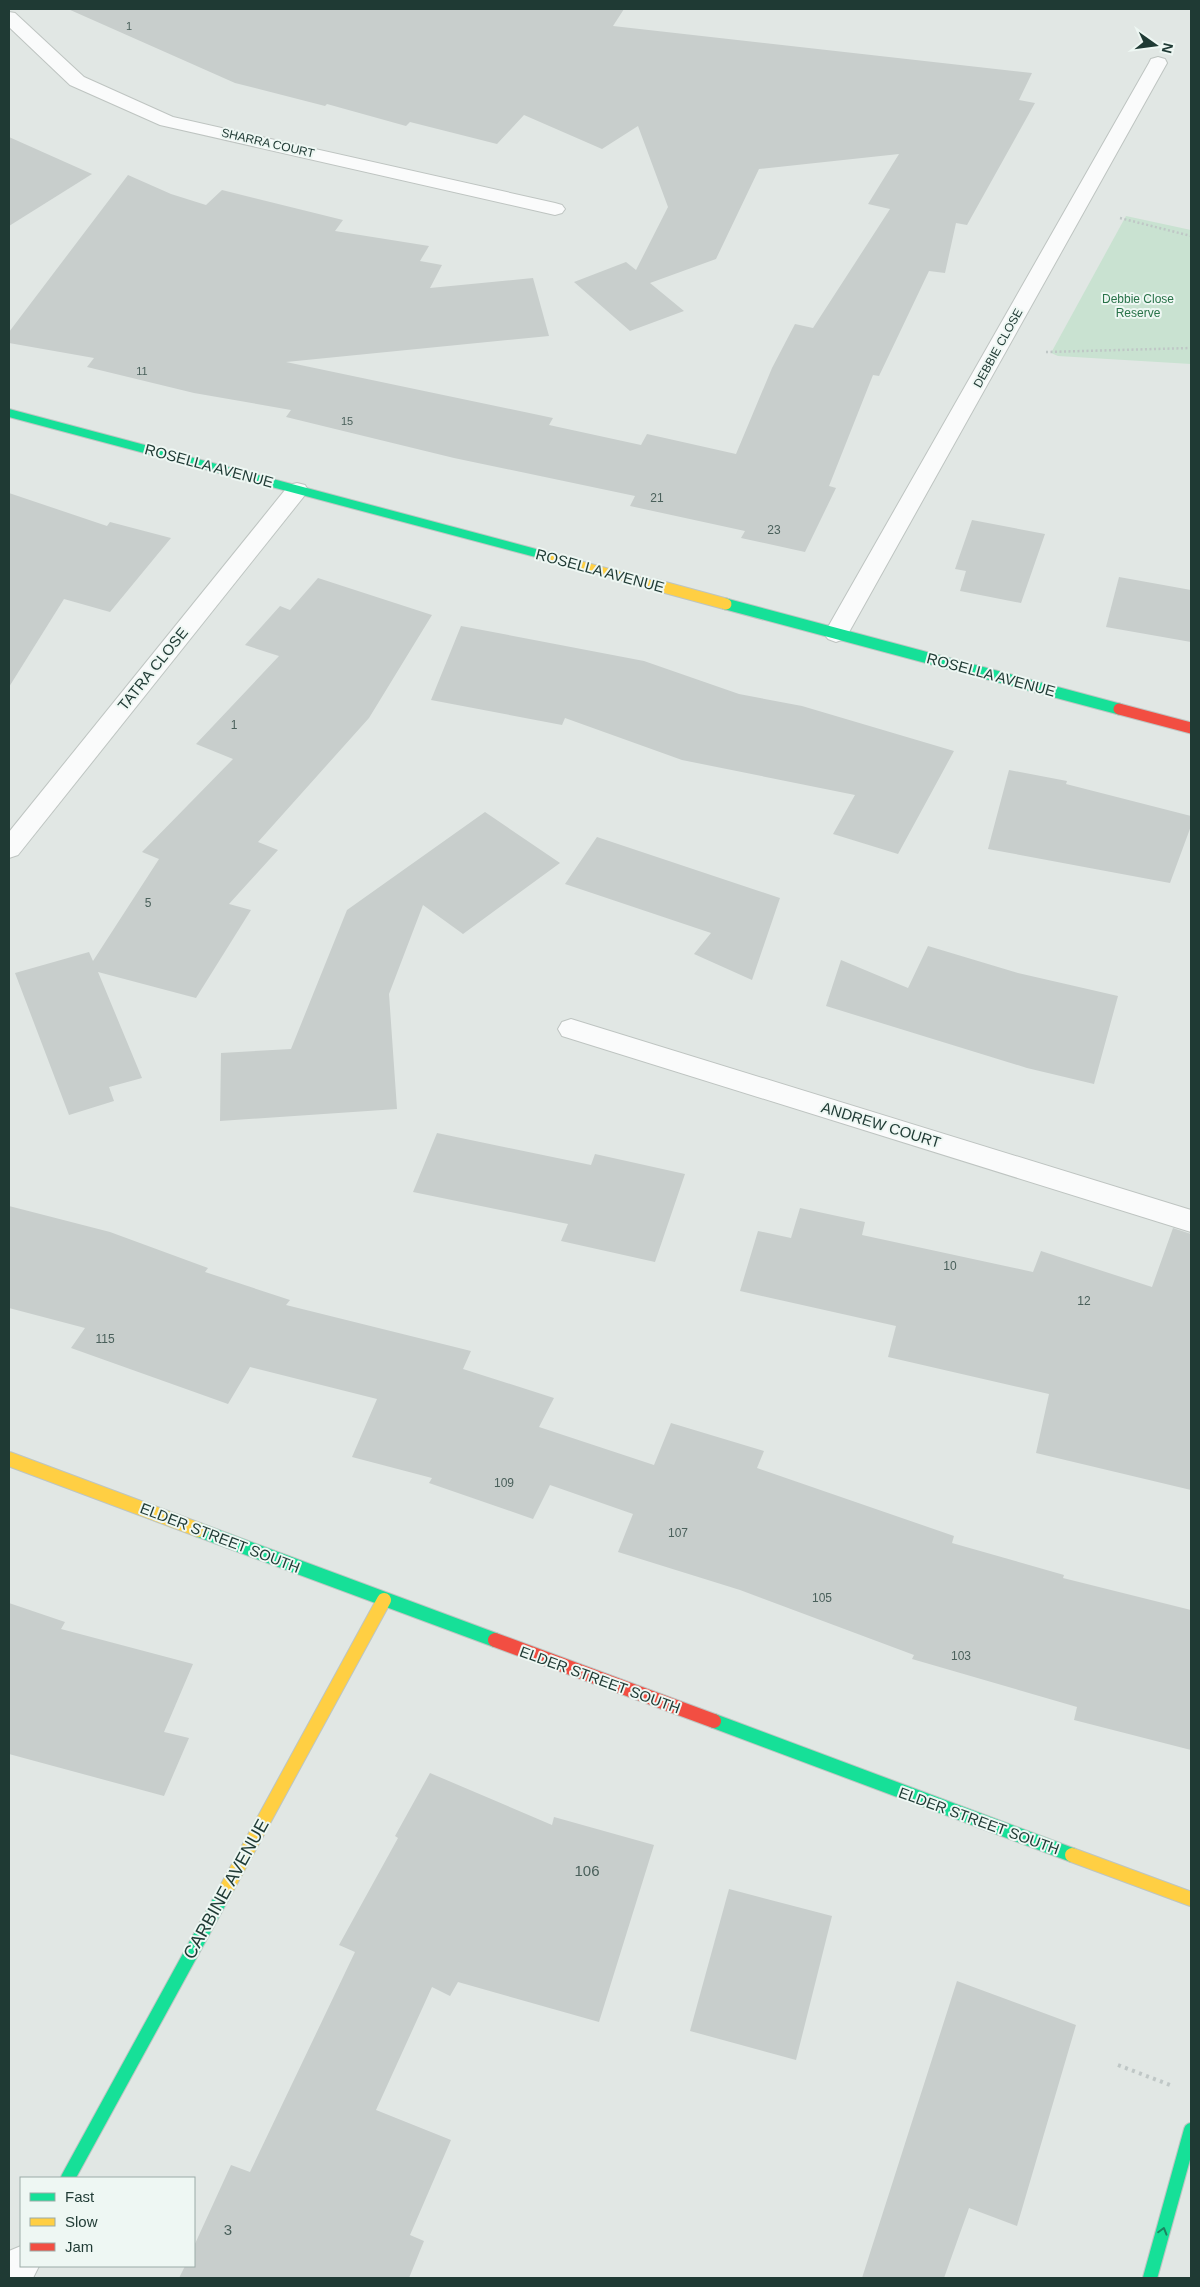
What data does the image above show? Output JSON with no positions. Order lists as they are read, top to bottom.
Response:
{
  "streets": {
    "street": [
      "SHARRA COURT",
      "DEBBIE CLOSE",
      "ROSELLA AVENUE",
      "TATRA CLOSE",
      "ANDREW COURT",
      "ELDER STREET SOUTH",
      "CARBINE AVENUE"
    ]
  },
  "crossings": [
    ["DEBBIE CLOSE", "ROSELLA AVENUE"],
    ["ROSELLA AVENUE", "TATRA CLOSE"],
    ["ELDER STREET SOUTH", "CARBINE AVENUE"]
  ],
  "parks": ["Debbie Close Reserve"],
  "house_numbers": [
    "1",
    "11",
    "15",
    "21",
    "23",
    "1",
    "5",
    "10",
    "12",
    "115",
    "109",
    "107",
    "105",
    "103",
    "106",
    "3"
  ],
  "legend": ["Fast", "Slow", "Jam"],
  "north": "right"
}
